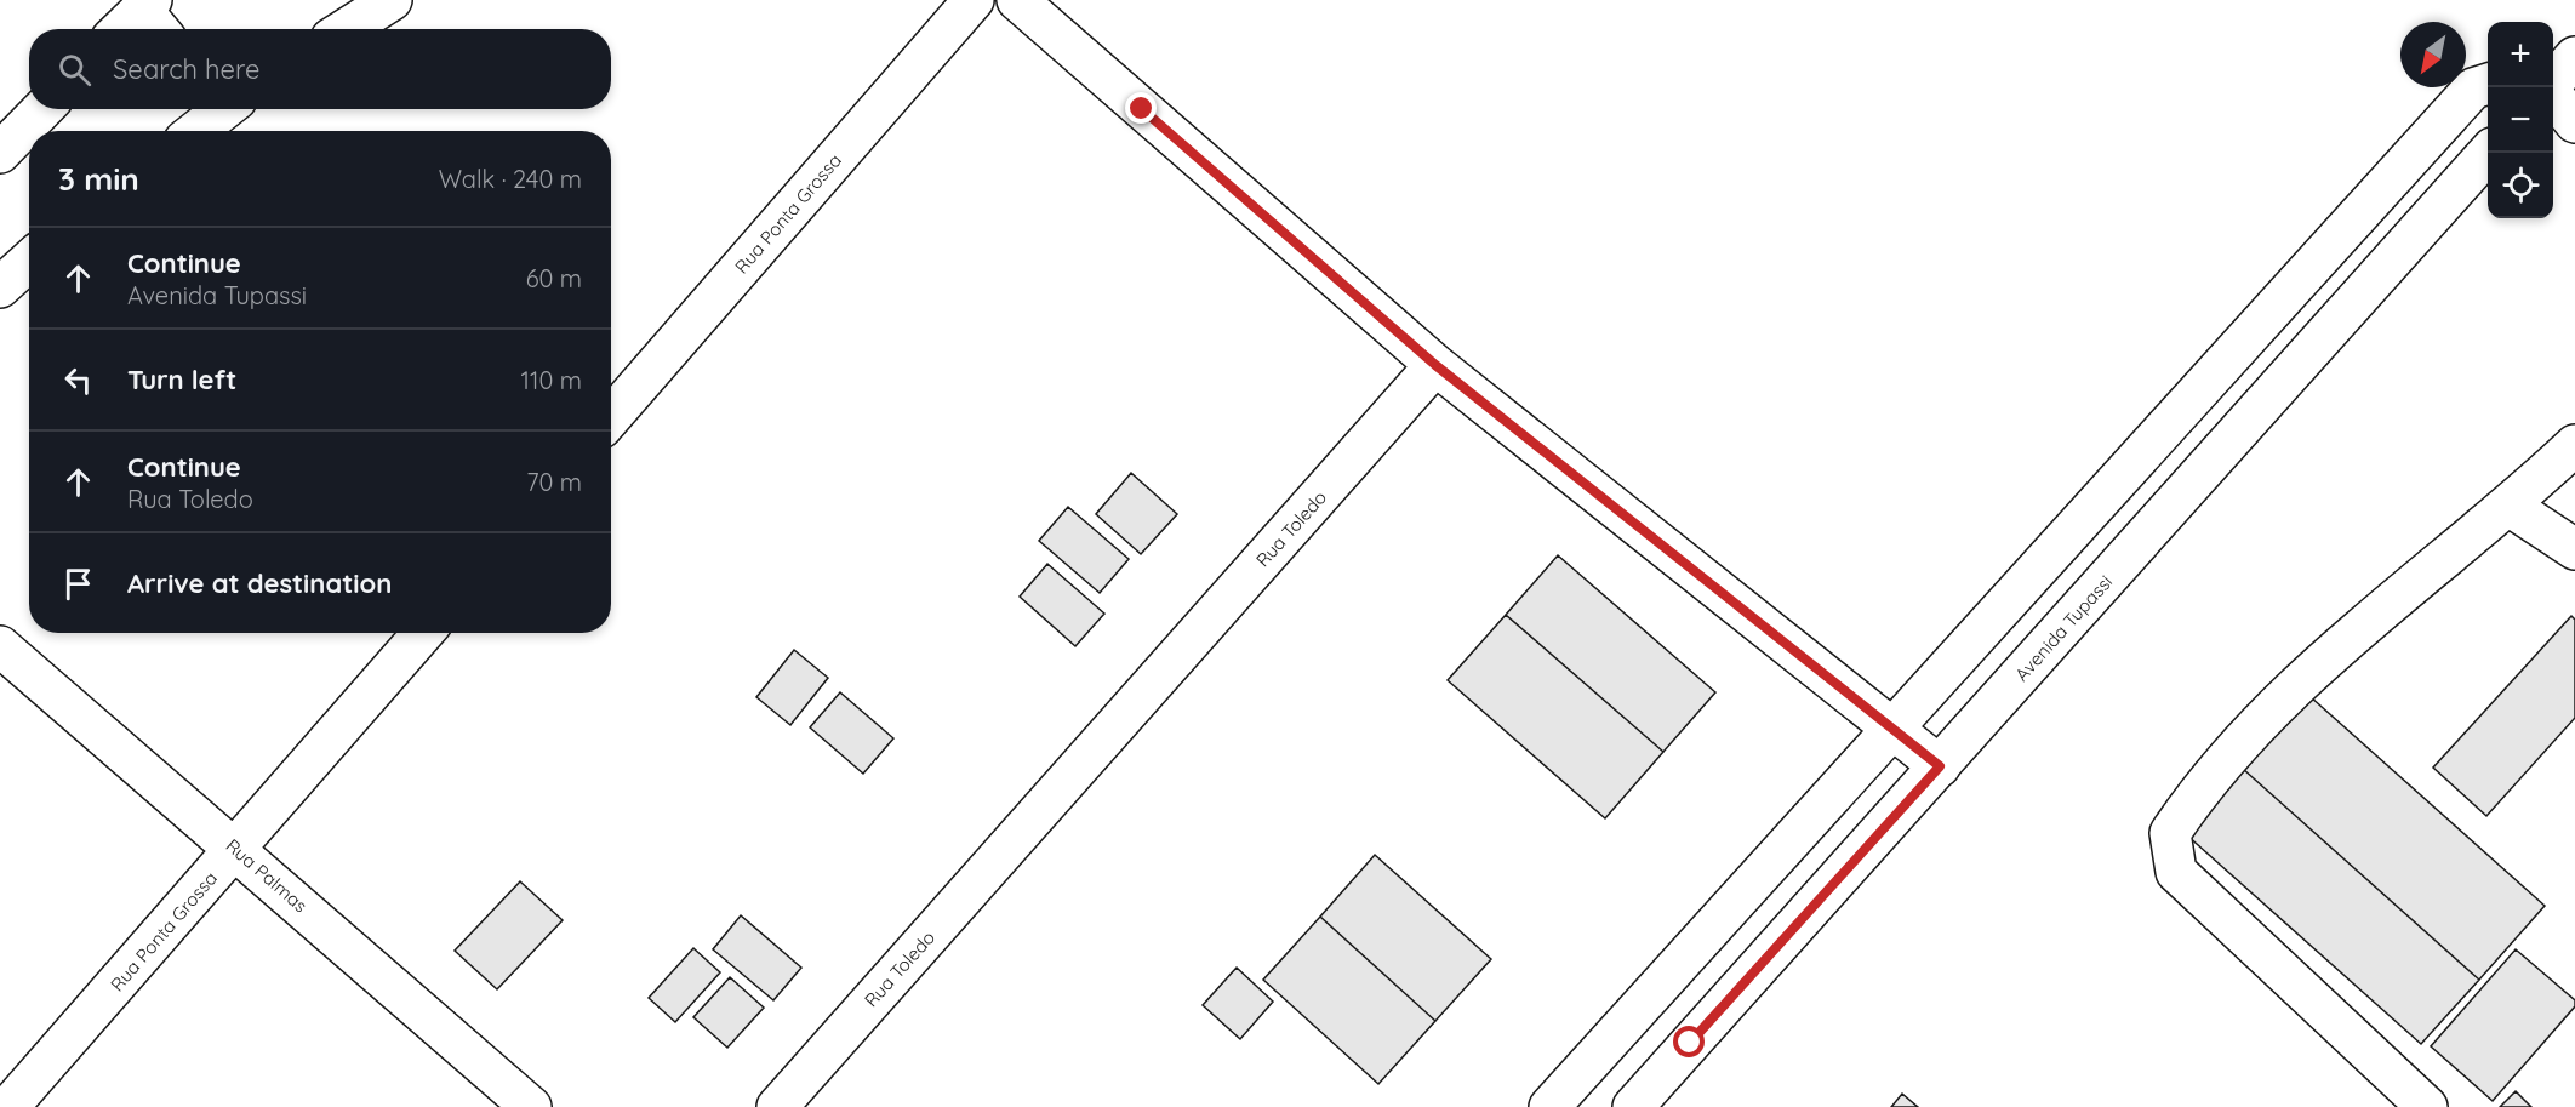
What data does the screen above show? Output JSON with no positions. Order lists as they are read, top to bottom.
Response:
{
  "streets": {
    "street": [
      "Rua Ponta Grossa",
      "Rua Toledo",
      "Avenida Tupassi",
      "Rua Palmas"
    ]
  },
  "crossings": [
    ["Rua Ponta Grossa", "Rua Palmas"]
  ],
  "north": "bottom left",
  "page": {
    "map_buttons": ["+", "−"],
    "search": "Search here",
    "heading": ["3 min", "Walk · 240 m"],
    "list": [
      ["Continue", "Avenida Tupassi", "60 m"],
      ["Turn left", "110 m"],
      ["Continue", "Rua Toledo", "70 m"],
      "Arrive at destination"
    ]
  }
}
